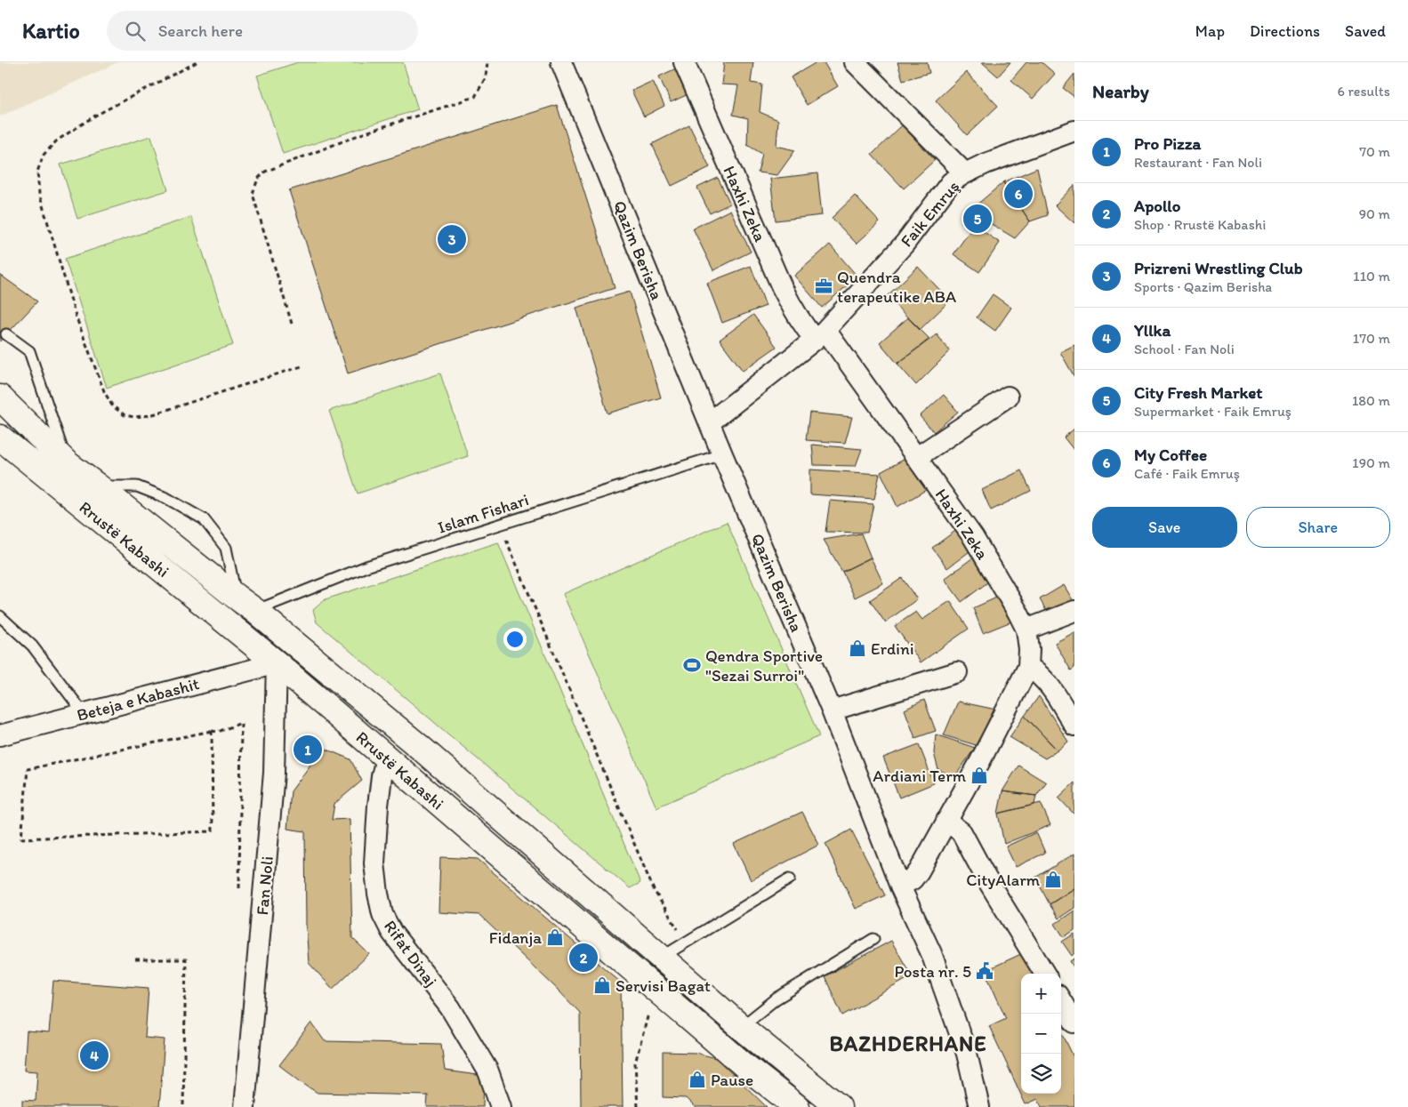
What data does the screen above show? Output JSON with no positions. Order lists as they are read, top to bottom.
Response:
{
  "streets": {
    "main road": ["Rrustë Kabashi"],
    "street": [
      "Haxhi Zeka",
      "Faik Emruş",
      "Qazim Berisha",
      "Beteja e Kabashit",
      "Fan Noli",
      "Rifat Dinaj"
    ],
    "lane": ["Islam Fishari"]
  },
  "crossings": [
    ["Haxhi Zeka", "Faik Emruş"],
    ["Faik Emruş", "Qazim Berisha"],
    ["Qazim Berisha", "Islam Fishari"],
    ["Islam Fishari", "Rrustë Kabashi"],
    ["Rrustë Kabashi", "Beteja e Kabashit"],
    ["Rrustë Kabashi", "Fan Noli"],
    ["Rrustë Kabashi", "Rifat Dinaj"],
    ["Beteja e Kabashit", "Fan Noli"]
  ],
  "districts": ["BAZHDERHANE"],
  "places": {
    "office": ["Quendra terapeutike ABA"],
    "shop": [
      "Erdini",
      "Ardiani Term",
      "CityAlarm",
      "Fidanja",
      "Servisi Bagat",
      "Pause"
    ],
    "sports": ["Qendra Sportive \"Sezai Surroi\""],
    "public building": ["Posta nr. 5"]
  },
  "page": {
    "header": "Kartio",
    "search": "Search here",
    "nav": ["Map", "Directions", "Saved"],
    "heading": ["Nearby", "6 results"],
    "list": [
      {
        "mark": "1",
        "name": "Pro Pizza",
        "note": "Restaurant · Fan Noli",
        "value": "70 m"
      },
      {
        "mark": "2",
        "name": "Apollo",
        "note": "Shop · Rrustë Kabashi",
        "value": "90 m"
      },
      {
        "mark": "3",
        "name": "Prizreni Wrestling Club",
        "note": "Sports · Qazim Berisha",
        "value": "110 m"
      },
      {
        "mark": "4",
        "name": "Yllka",
        "note": "School · Fan Noli",
        "value": "170 m"
      },
      {
        "mark": "5",
        "name": "City Fresh Market",
        "note": "Supermarket · Faik Emruş",
        "value": "180 m"
      },
      {
        "mark": "6",
        "name": "My Coffee",
        "note": "Café · Faik Emruş",
        "value": "190 m"
      }
    ],
    "pins": [
      "6",
      "5",
      "3",
      "1",
      "2",
      "4"
    ],
    "buttons": ["Save", "Share"],
    "map_buttons": ["+", "−"]
  }
}
